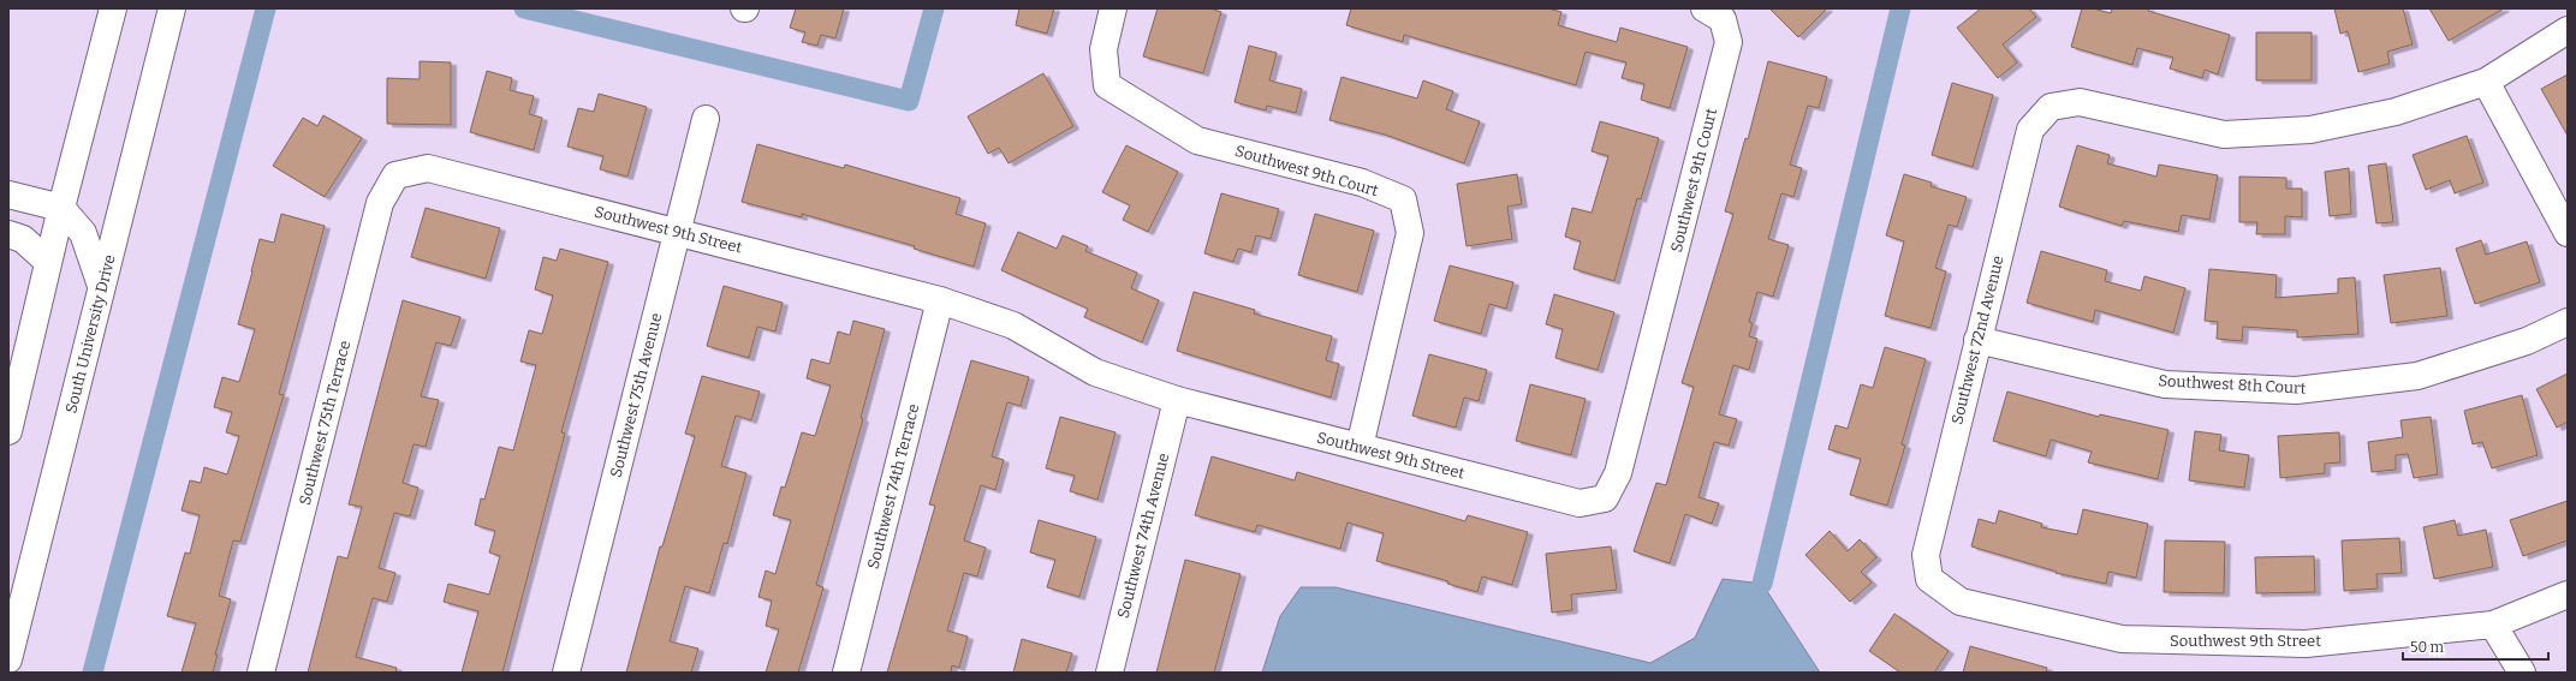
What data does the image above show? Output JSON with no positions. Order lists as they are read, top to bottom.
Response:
{
  "streets": {
    "street": [
      "Southwest 9th Court",
      "Southwest 9th Street",
      "South University Drive",
      "Southwest 72nd Avenue",
      "Southwest 8th Court",
      "Southwest 75th Avenue",
      "Southwest 75th Terrace",
      "Southwest 74th Terrace",
      "Southwest 74th Avenue"
    ]
  },
  "crossings": [
    ["Southwest 9th Court", "Southwest 9th Street"],
    ["Southwest 9th Street", "Southwest 72nd Avenue"],
    ["Southwest 9th Street", "Southwest 75th Avenue"],
    ["Southwest 9th Street", "Southwest 75th Terrace"],
    ["Southwest 9th Street", "Southwest 74th Terrace"],
    ["Southwest 9th Street", "Southwest 74th Avenue"],
    ["Southwest 72nd Avenue", "Southwest 8th Court"]
  ],
  "scale_bar": "50 m"
}
